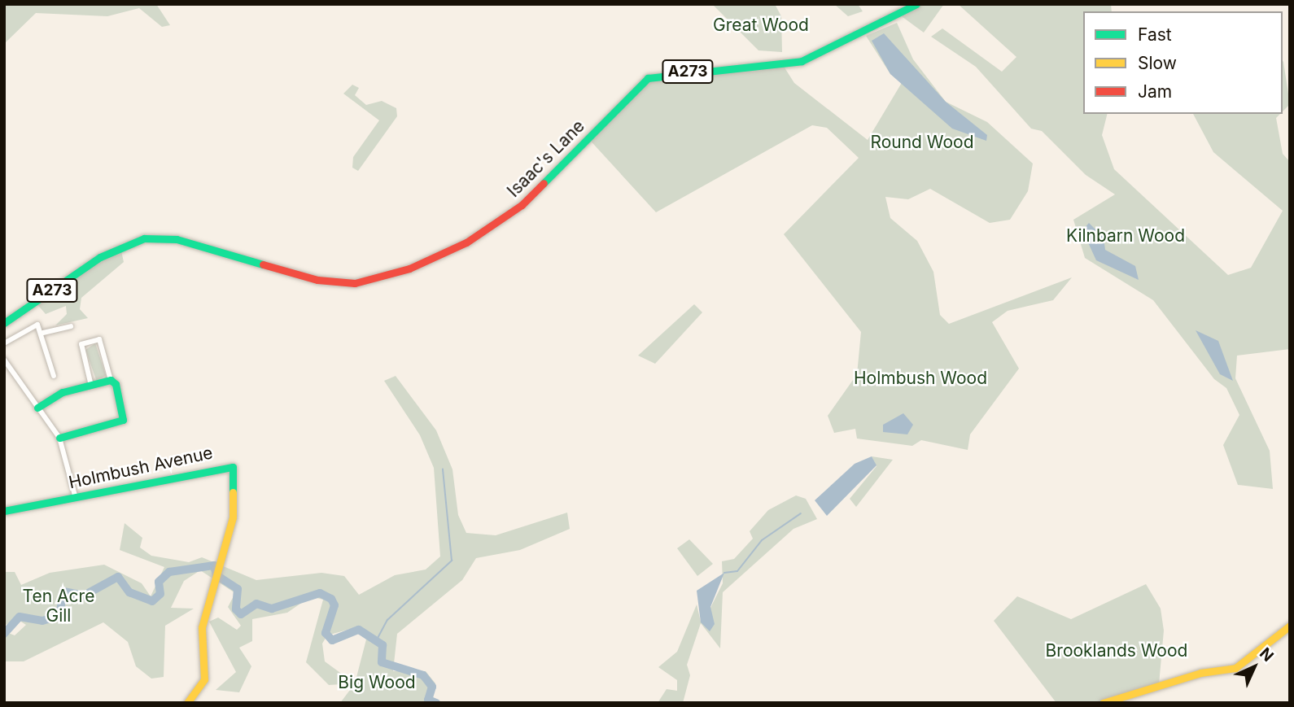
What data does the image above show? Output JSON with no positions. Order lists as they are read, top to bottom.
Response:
{
  "streets": {
    "main road": ["A273", "Isaac's Lane", "Holmbush Avenue"]
  },
  "parks": [
    "Great Wood",
    "Round Wood",
    "Kilnbarn Wood",
    "Holmbush Wood",
    "Ten Acre Gill",
    "Brooklands Wood",
    "Big Wood"
  ],
  "legend": ["Fast", "Slow", "Jam"],
  "north": "top right"
}
